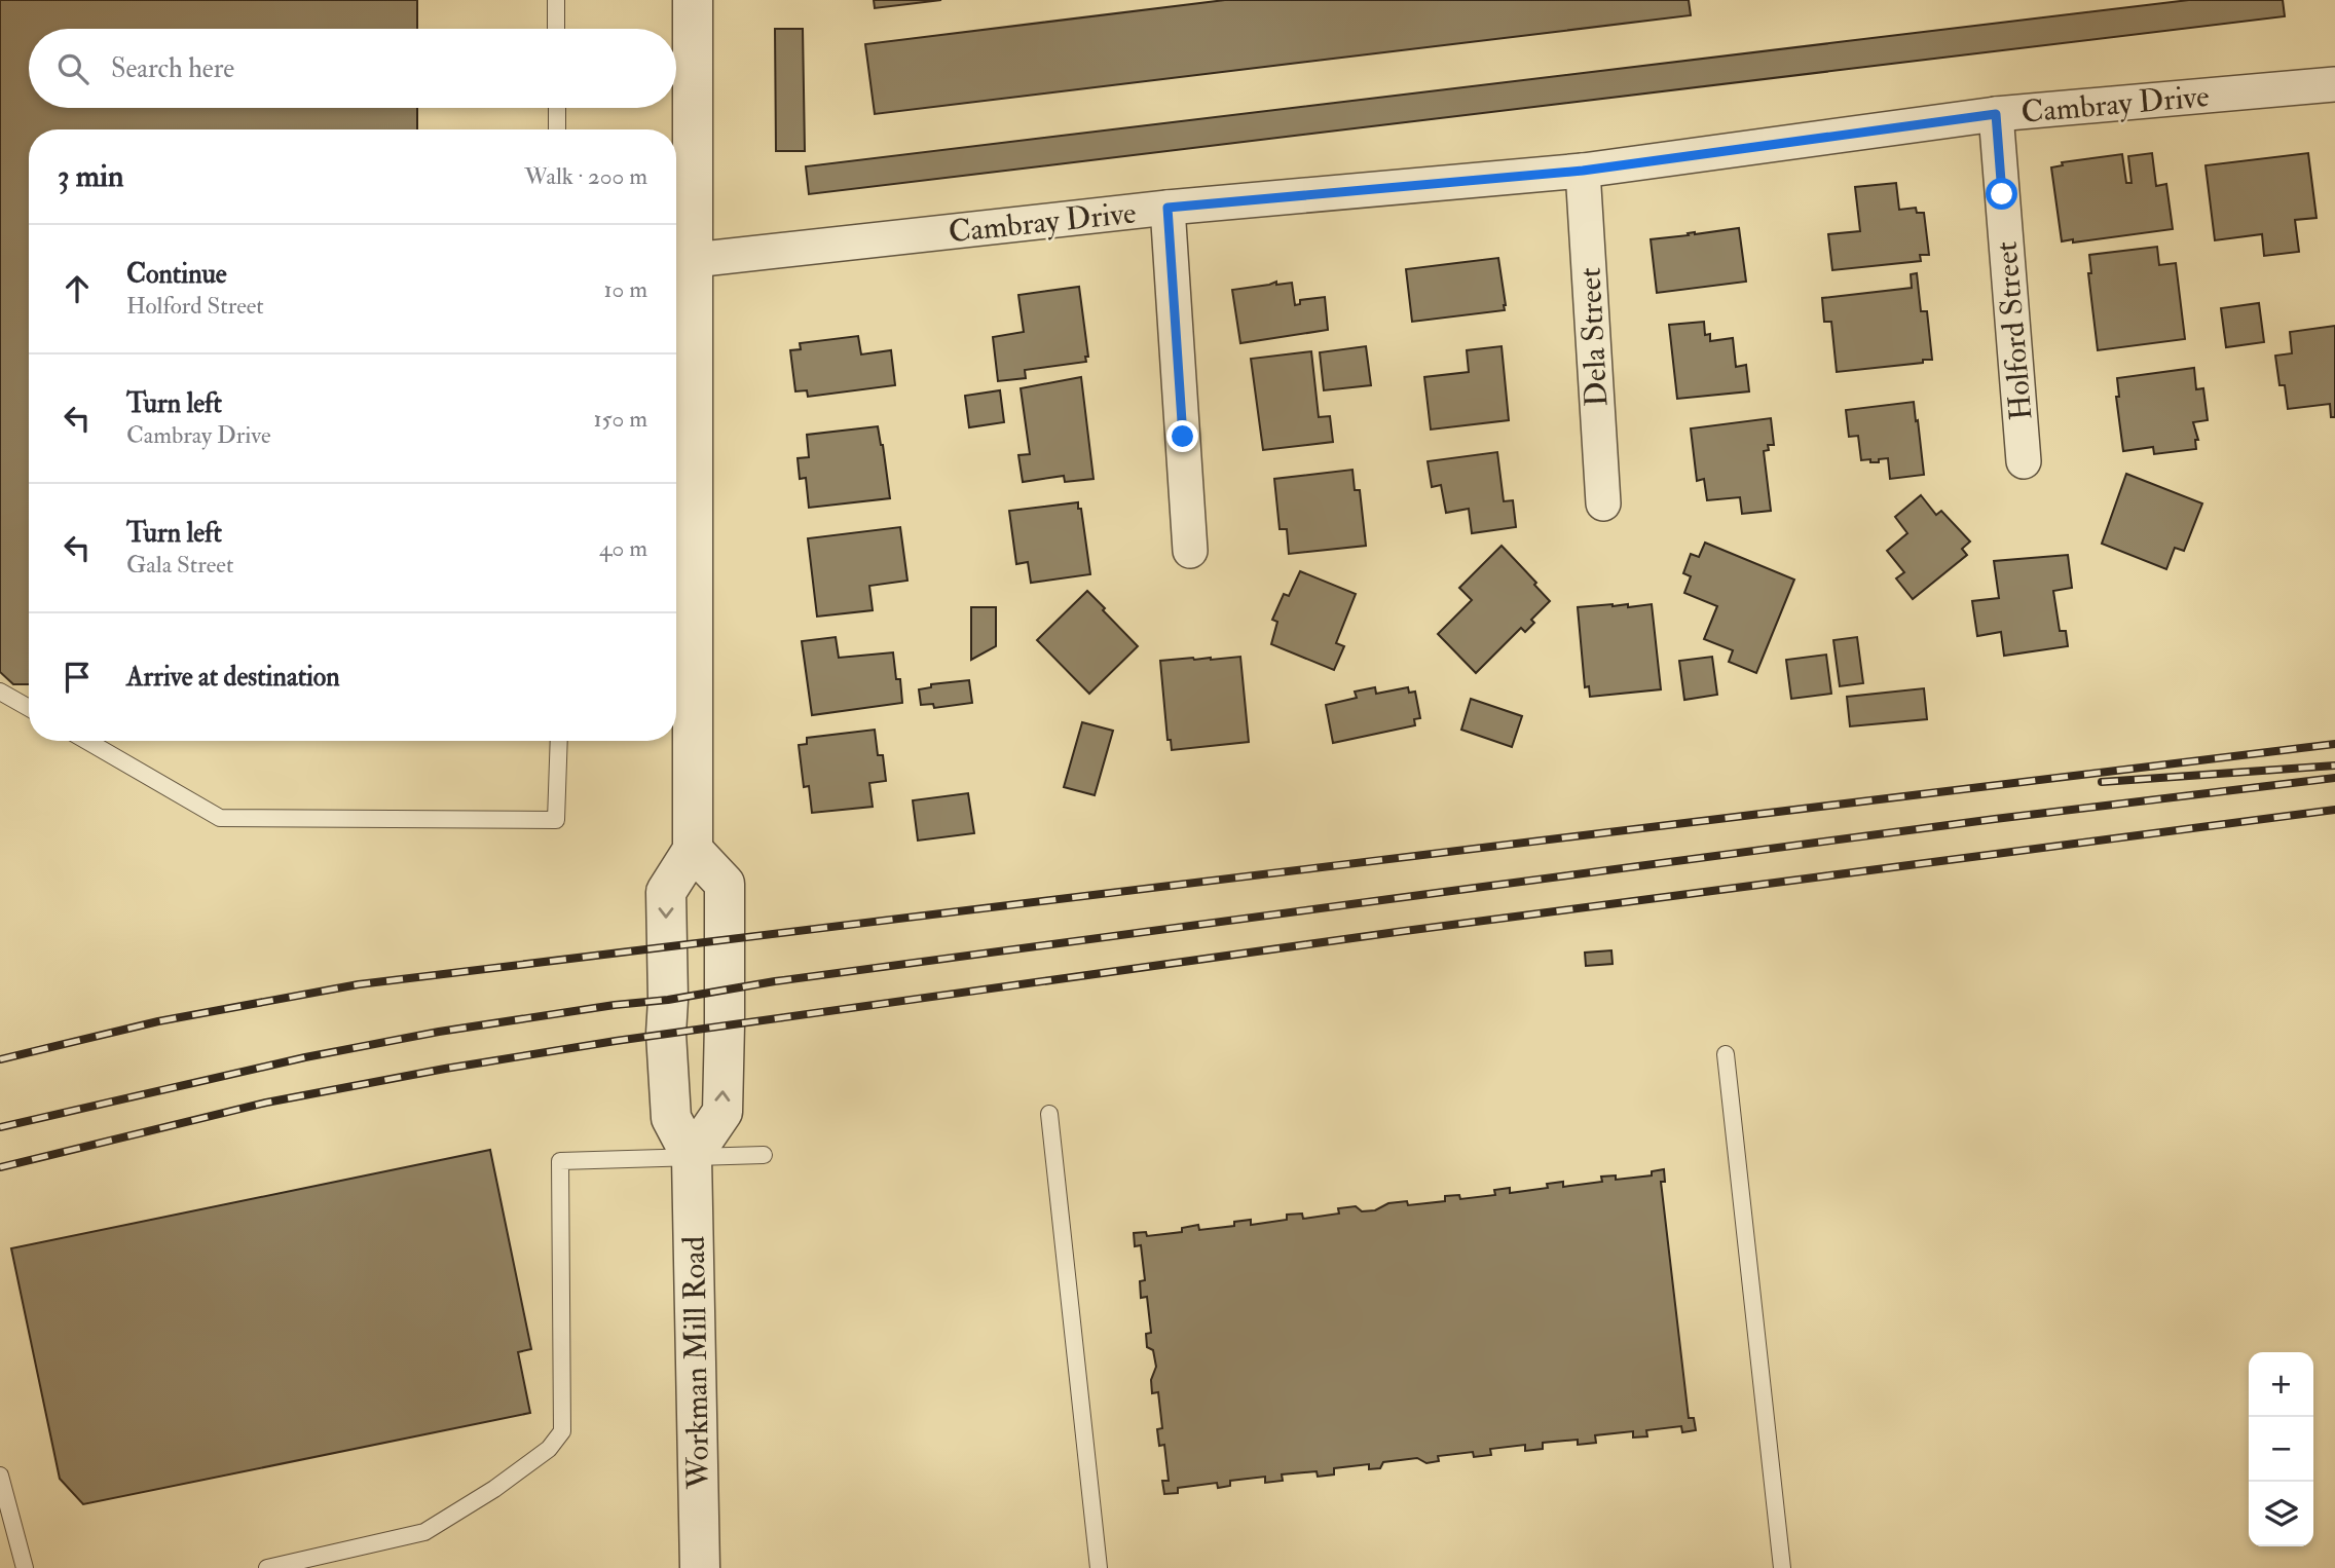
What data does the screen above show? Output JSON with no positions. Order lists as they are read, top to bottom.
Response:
{
  "streets": {
    "street": [
      "Cambray Drive",
      "Holford Street",
      "Dela Street",
      "Workman Mill Road"
    ]
  },
  "crossings": [
    ["Cambray Drive", "Holford Street"],
    ["Cambray Drive", "Dela Street"]
  ],
  "page": {
    "search": "Search here",
    "heading": ["3 min", "Walk · 200 m"],
    "list": [
      ["Continue", "Holford Street", "10 m"],
      ["Turn left", "Cambray Drive", "150 m"],
      ["Turn left", "Gala Street", "40 m"],
      "Arrive at destination"
    ],
    "map_buttons": ["+", "−"]
  }
}
